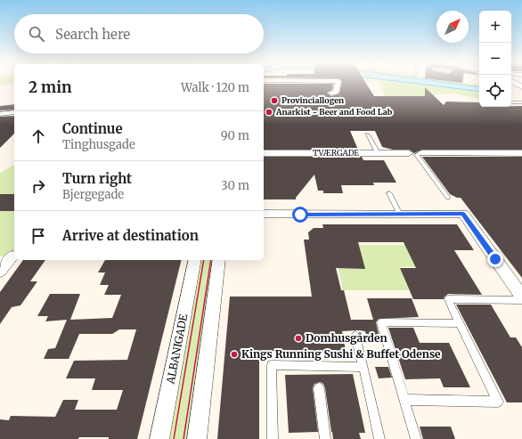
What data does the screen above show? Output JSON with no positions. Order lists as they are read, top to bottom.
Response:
{
  "streets": {
    "street": ["TVÆRGADE", "ALBANIGADE"]
  },
  "places": [
    "Provinciallogen",
    "Anarkist - Beer and Food Lab",
    "Domhusgården",
    "Kings Running Sushi & Buffet Odense"
  ],
  "north": "top right",
  "page": {
    "map_buttons": ["+", "−"],
    "search": "Search here",
    "heading": ["2 min", "Walk · 120 m"],
    "list": [
      ["Continue", "Tinghusgade", "90 m"],
      ["Turn right", "Bjergegade", "30 m"],
      "Arrive at destination"
    ]
  }
}
